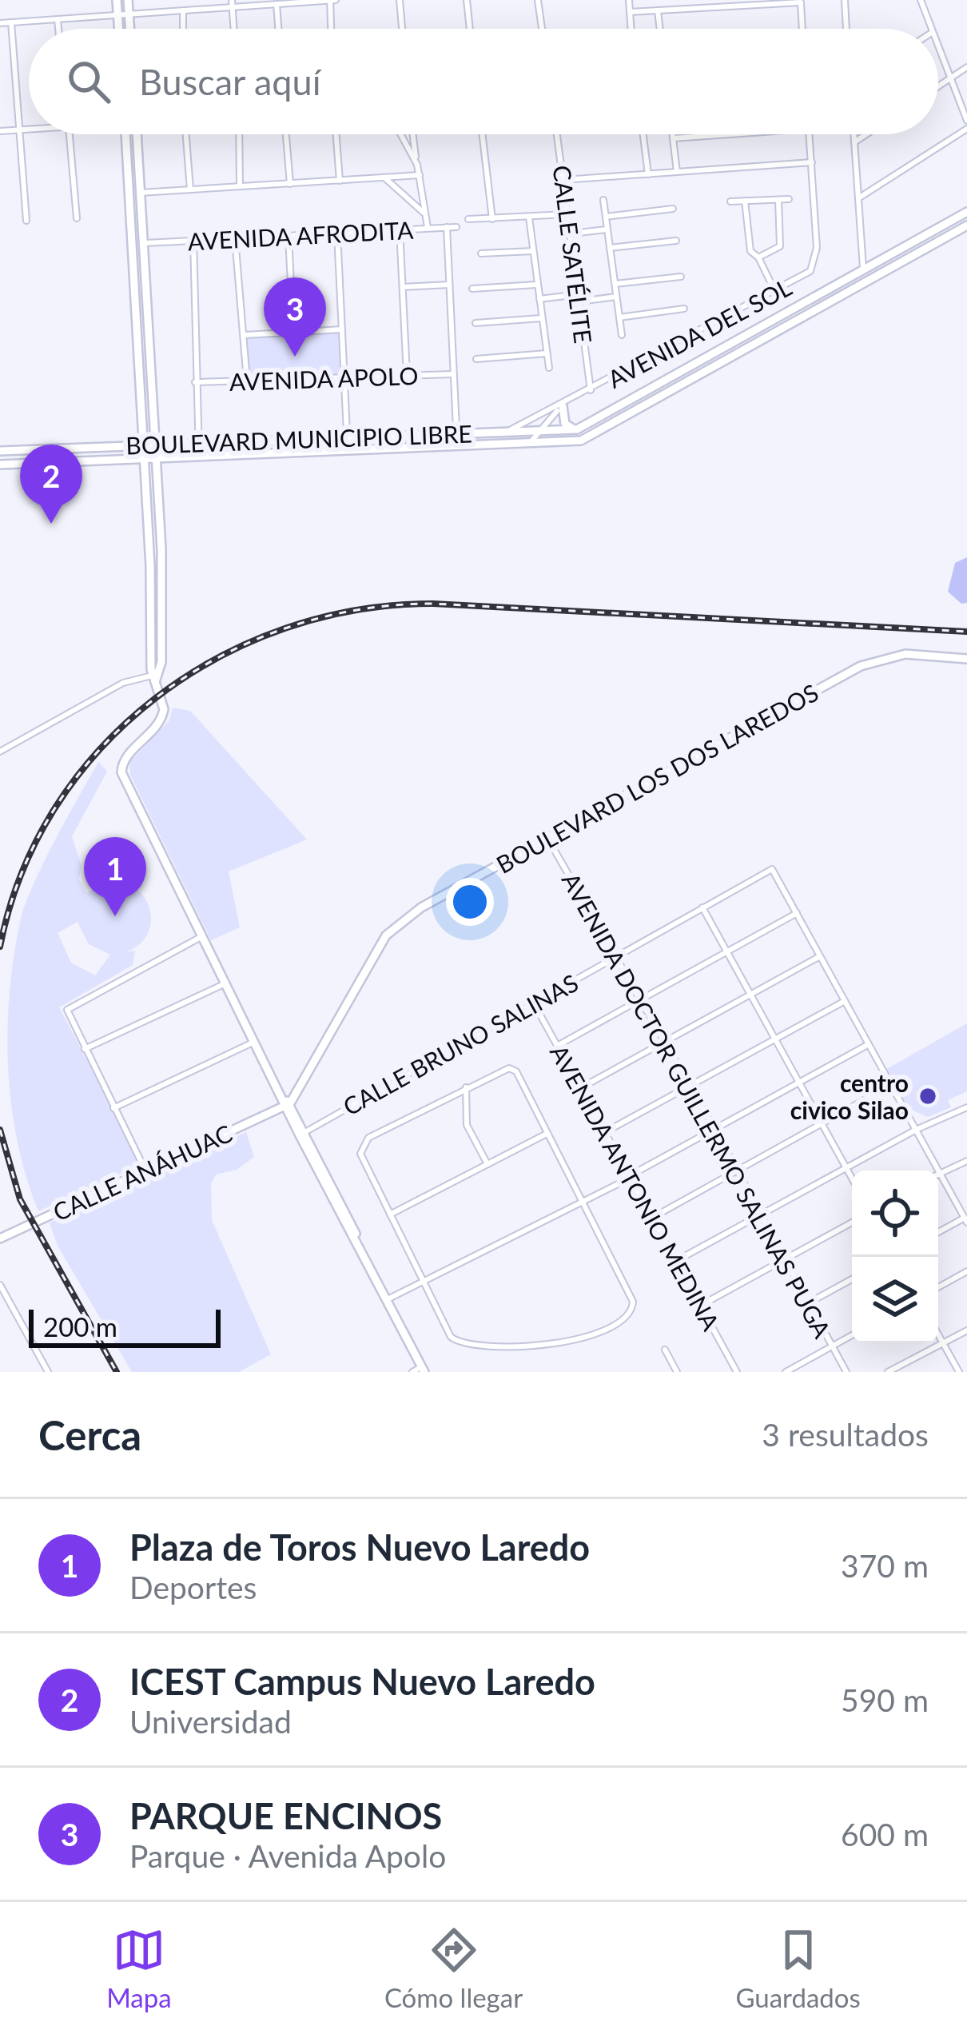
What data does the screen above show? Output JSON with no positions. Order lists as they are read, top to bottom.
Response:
{
  "streets": {
    "main road": ["BOULEVARD MUNICIPIO LIBRE", "BOULEVARD LOS DOS LAREDOS", "CALLE ANÁHUAC"],
    "street": [
      "AVENIDA AFRODITA",
      "CALLE SATÉLITE",
      "AVENIDA DEL SOL",
      "AVENIDA APOLO",
      "CALLE BRUNO SALINAS",
      "AVENIDA DOCTOR GUILLERMO SALINAS PUGA",
      "AVENIDA ANTONIO MEDINA"
    ]
  },
  "crossings": [
    ["CALLE SATÉLITE", "AVENIDA DEL SOL"],
    ["AVENIDA DEL SOL", "BOULEVARD MUNICIPIO LIBRE"],
    ["BOULEVARD LOS DOS LAREDOS", "AVENIDA DOCTOR GUILLERMO SALINAS PUGA"],
    ["BOULEVARD LOS DOS LAREDOS", "CALLE ANÁHUAC"],
    ["CALLE BRUNO SALINAS", "AVENIDA DOCTOR GUILLERMO SALINAS PUGA"],
    ["CALLE BRUNO SALINAS", "AVENIDA ANTONIO MEDINA"]
  ],
  "places": ["centro civico Silao"],
  "scale_bar": "200 m",
  "page": {
    "search": "Buscar aquí",
    "pins": ["3", "2", "1"],
    "scale": "200 m",
    "heading": ["Cerca", "3 resultados"],
    "list": [
      {
        "mark": "1",
        "name": "Plaza de Toros Nuevo Laredo",
        "note": "Deportes",
        "value": "370 m"
      },
      {
        "mark": "2",
        "name": "ICEST Campus Nuevo Laredo",
        "note": "Universidad",
        "value": "590 m"
      },
      {
        "mark": "3",
        "name": "PARQUE ENCINOS",
        "note": "Parque · Avenida Apolo",
        "value": "600 m"
      }
    ],
    "nav": ["Mapa", "Cómo llegar", "Guardados"]
  }
}
